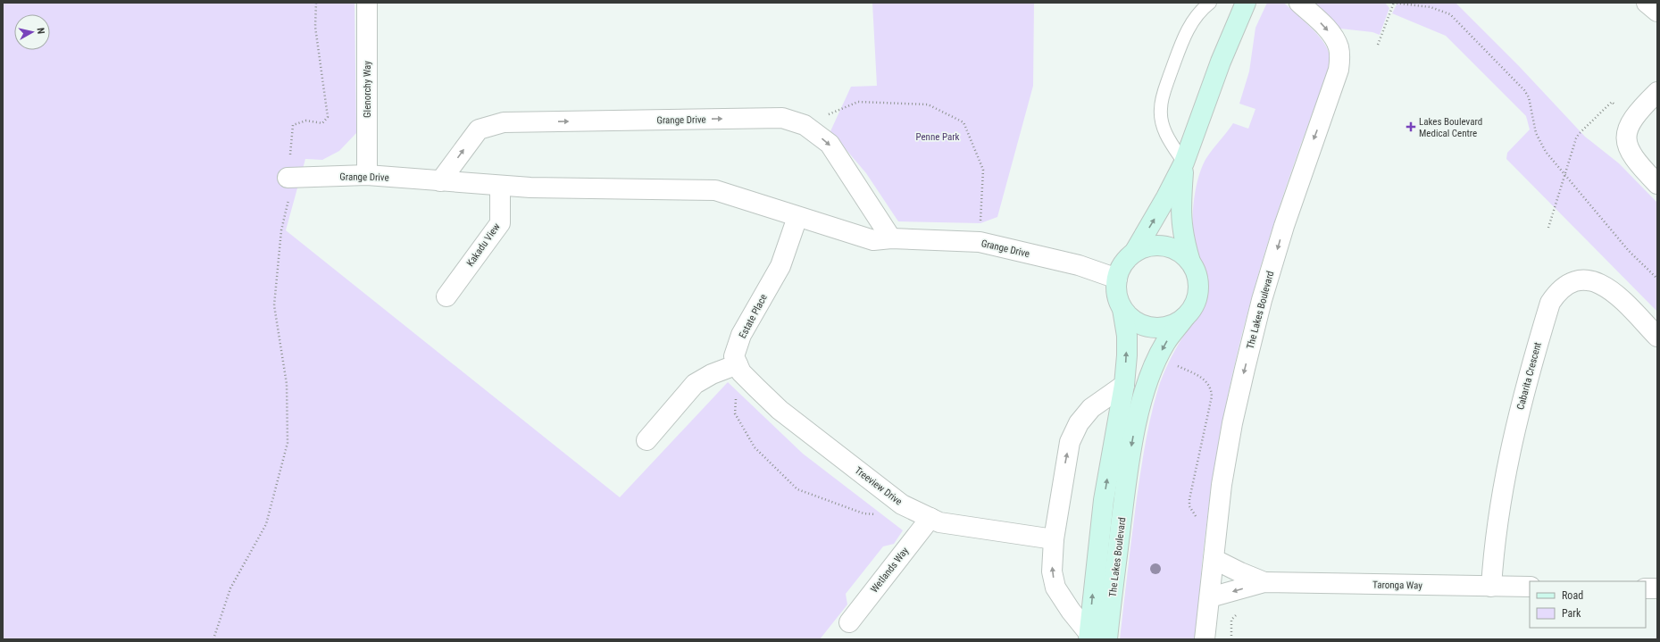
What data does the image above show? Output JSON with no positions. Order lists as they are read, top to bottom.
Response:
{
  "streets": {
    "street": [
      "Glenorchy Way",
      "Grange Drive",
      "Kakadu View",
      "The Lakes Boulevard",
      "Estate Place",
      "Cabarita Crescent",
      "Treeview Drive",
      "Wetlands Way",
      "Taronga Way"
    ]
  },
  "crossings": [
    ["Glenorchy Way", "Grange Drive"],
    ["Grange Drive", "Kakadu View"],
    ["Grange Drive", "The Lakes Boulevard"],
    ["Grange Drive", "Estate Place"],
    ["The Lakes Boulevard", "Treeview Drive"],
    ["The Lakes Boulevard", "Taronga Way"],
    ["Estate Place", "Treeview Drive"],
    ["Cabarita Crescent", "Taronga Way"],
    ["Treeview Drive", "Wetlands Way"]
  ],
  "parks": ["Penne Park"],
  "places": {
    "health": ["Lakes Boulevard Medical Centre"]
  },
  "legend": ["Road", "Park"],
  "north": "right"
}
